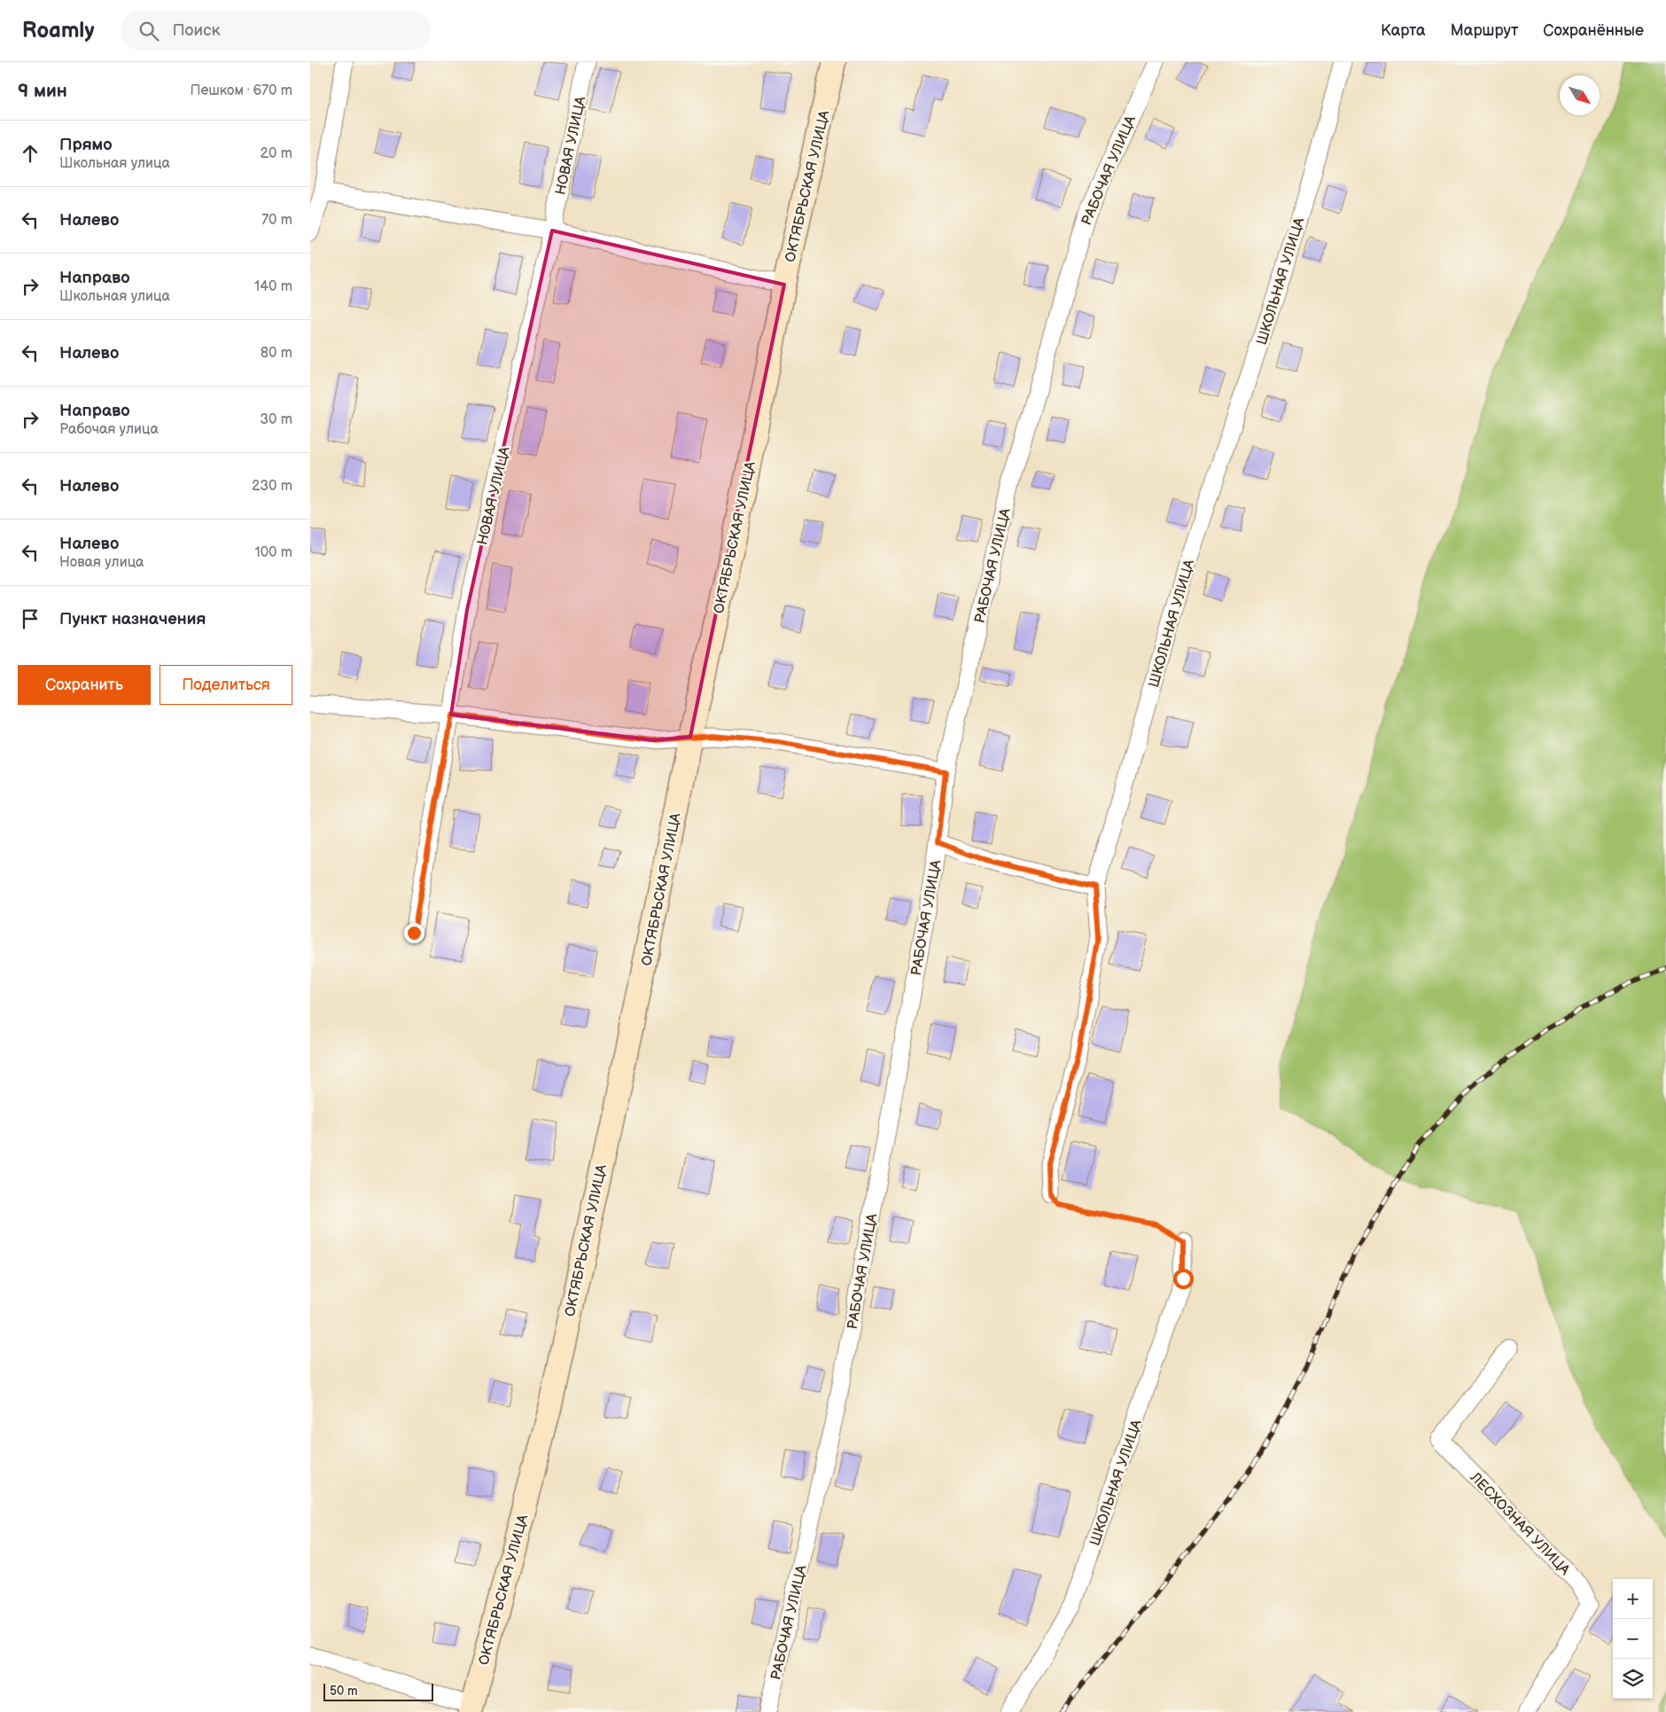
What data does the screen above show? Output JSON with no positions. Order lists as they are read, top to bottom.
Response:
{
  "streets": {
    "street": [
      "НОВАЯ УЛИЦА",
      "РАБОЧАЯ УЛИЦА",
      "ОКТЯБРЬСКАЯ УЛИЦА",
      "ШКОЛЬНАЯ УЛИЦА",
      "ЛЕСХОЗНАЯ УЛИЦА"
    ]
  },
  "scale_bar": "50 m",
  "north": "bottom right",
  "page": {
    "header": "Roamly",
    "search": "Поиск",
    "nav": ["Карта", "Маршрут", "Сохранённые"],
    "heading": ["9 мин", "Пешком · 670 m"],
    "list": [
      ["Прямо", "Школьная улица", "20 m"],
      ["Налево", "70 m"],
      ["Направо", "Школьная улица", "140 m"],
      ["Налево", "80 m"],
      ["Направо", "Рабочая улица", "30 m"],
      ["Налево", "230 m"],
      ["Налево", "Новая улица", "100 m"],
      "Пункт назначения"
    ],
    "buttons": ["Сохранить", "Поделиться"],
    "map_buttons": ["+", "−"],
    "scale": "50 m"
  }
}
